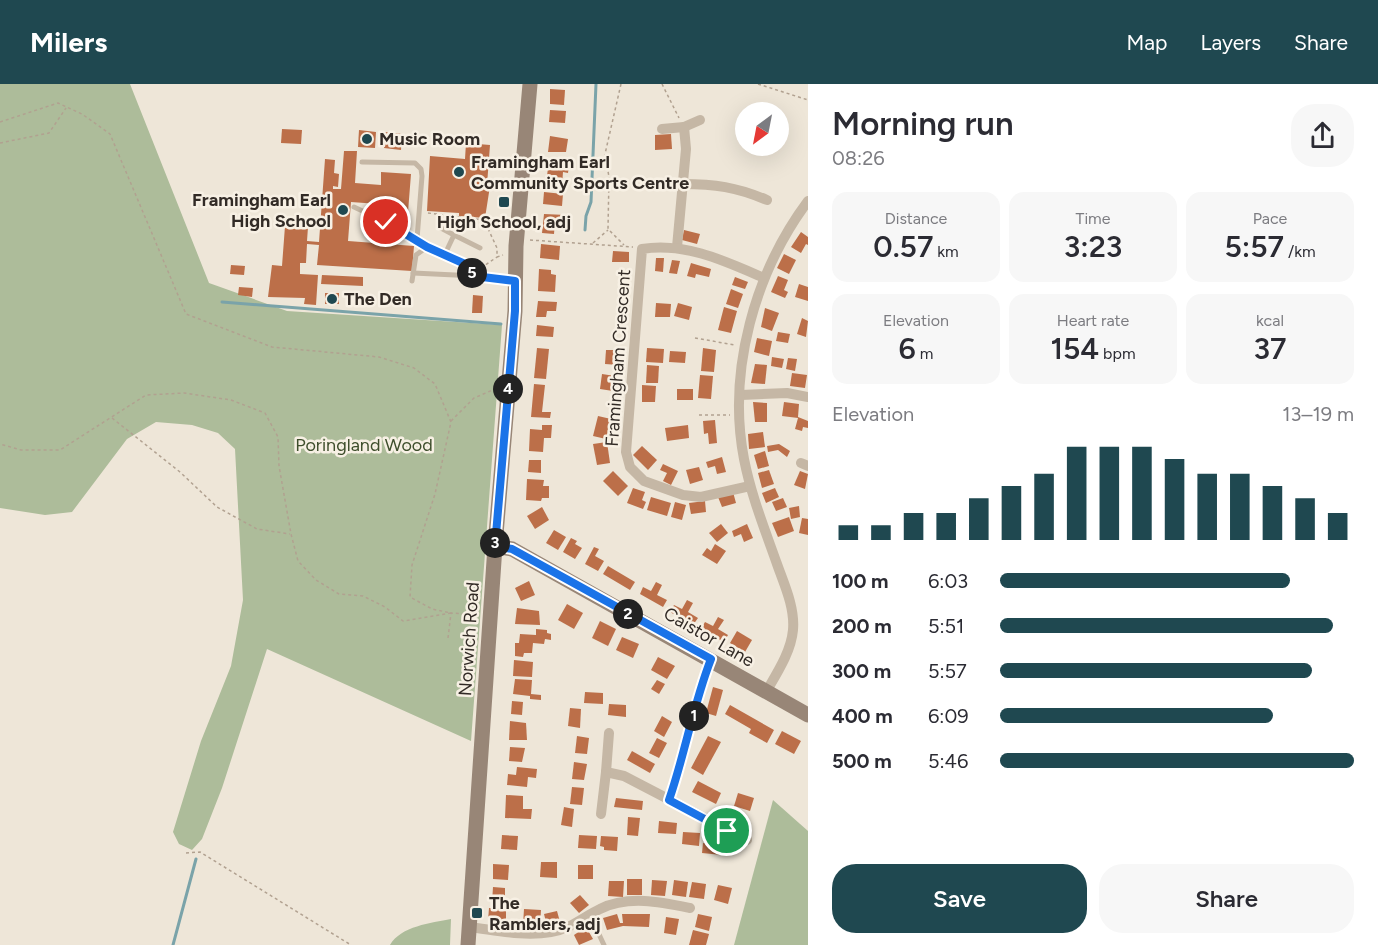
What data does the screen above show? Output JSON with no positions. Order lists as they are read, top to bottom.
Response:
{
  "streets": {
    "main road": ["Caistor Lane", "Norwich Road"],
    "street": ["Framingham Crescent"]
  },
  "crossings": [
    ["Caistor Lane", "Norwich Road"]
  ],
  "parks": ["Poringland Wood"],
  "places": {
    "other": [
      "Music Room",
      "Framingham Earl Community Sports Centre",
      "Framingham Earl High School",
      "The Den"
    ],
    "transit": ["High School, adj", "The Ramblers, adj"]
  },
  "north": "bottom left",
  "page": {
    "header": "Milers",
    "nav": ["Map", "Layers", "Share"],
    "heading": ["Morning run", "08:26"],
    "stats": [
      ["Distance", "0.57 km"],
      ["Time", "3:23"],
      ["Pace", "5:57 /km"],
      ["Elevation", "6 m"],
      ["Heart rate", "154 bpm"],
      ["kcal", "37"]
    ],
    "pins": [
      "5",
      "4",
      "3",
      "2",
      "1"
    ],
    "chart": ["Elevation", "13–19 m"],
    "list": [
      {
        "name": "100 m",
        "note": "6:03"
      },
      {
        "name": "200 m",
        "note": "5:51"
      },
      {
        "name": "300 m",
        "note": "5:57"
      },
      {
        "name": "400 m",
        "note": "6:09"
      },
      {
        "name": "500 m",
        "note": "5:46"
      }
    ],
    "buttons": ["Save", "Share"]
  }
}
